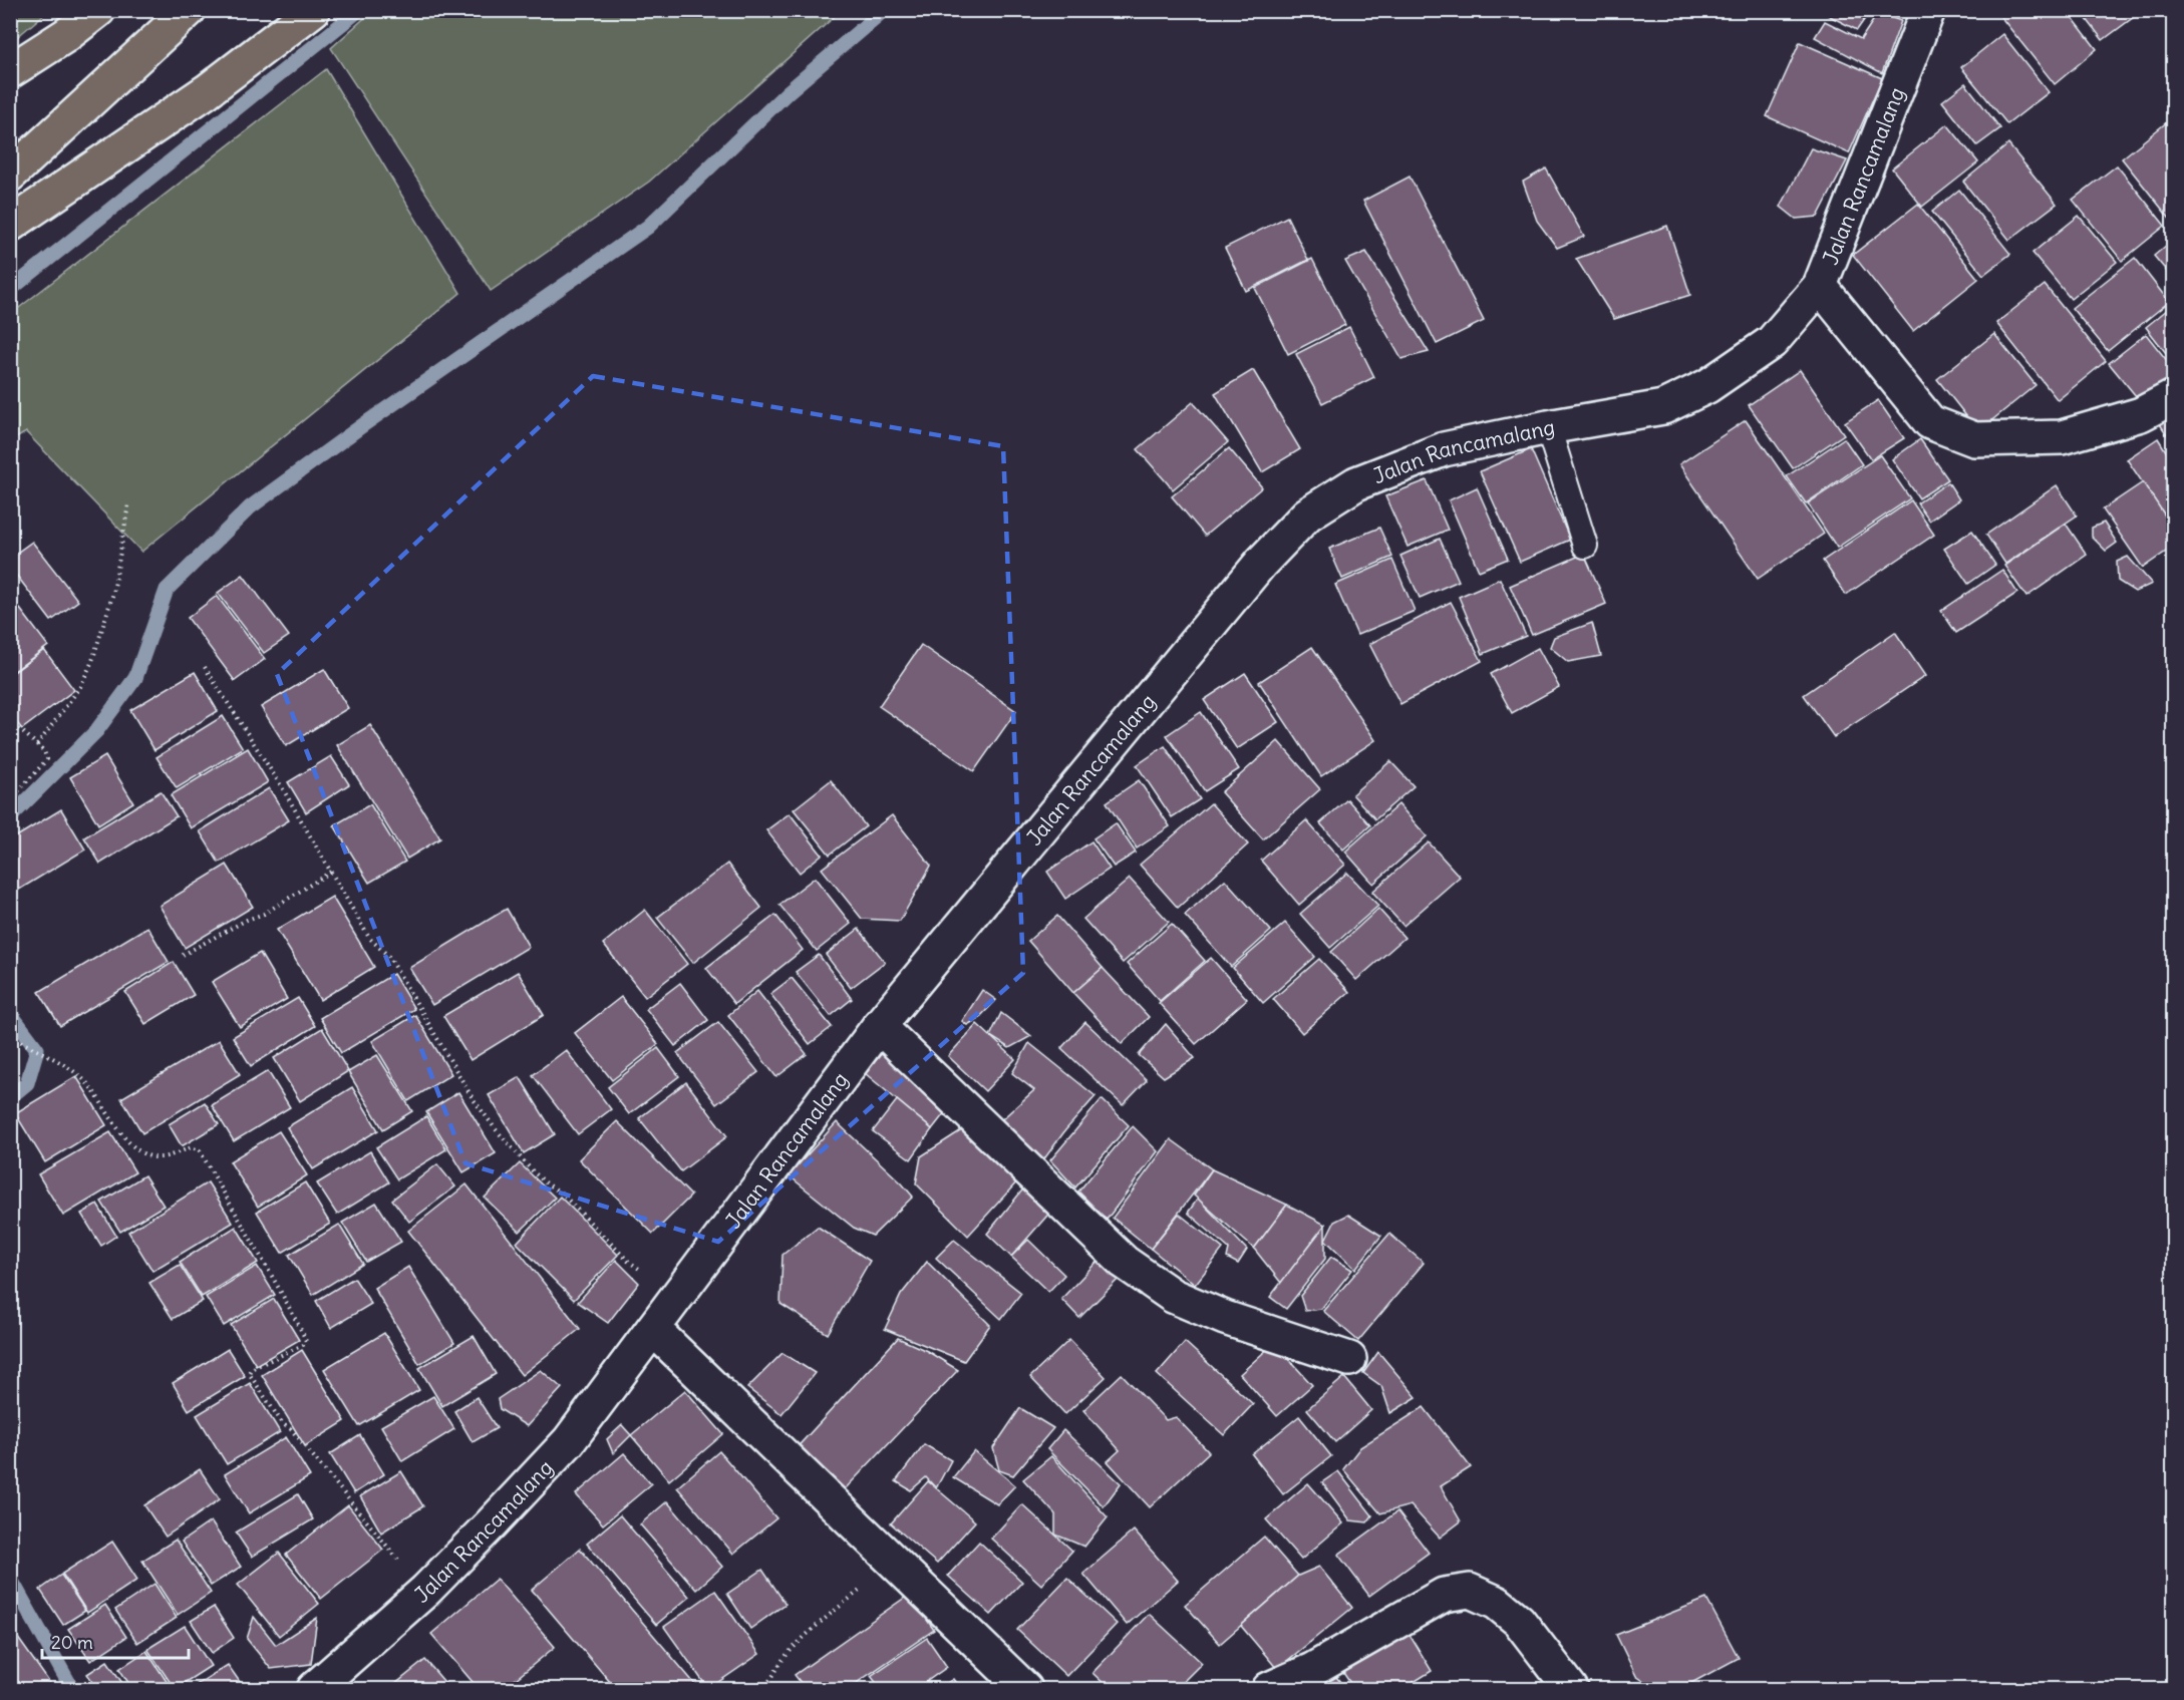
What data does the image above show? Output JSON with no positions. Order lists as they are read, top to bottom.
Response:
{
  "streets": {
    "street": ["Jalan Rancamalang"]
  },
  "scale_bar": "20 m"
}
